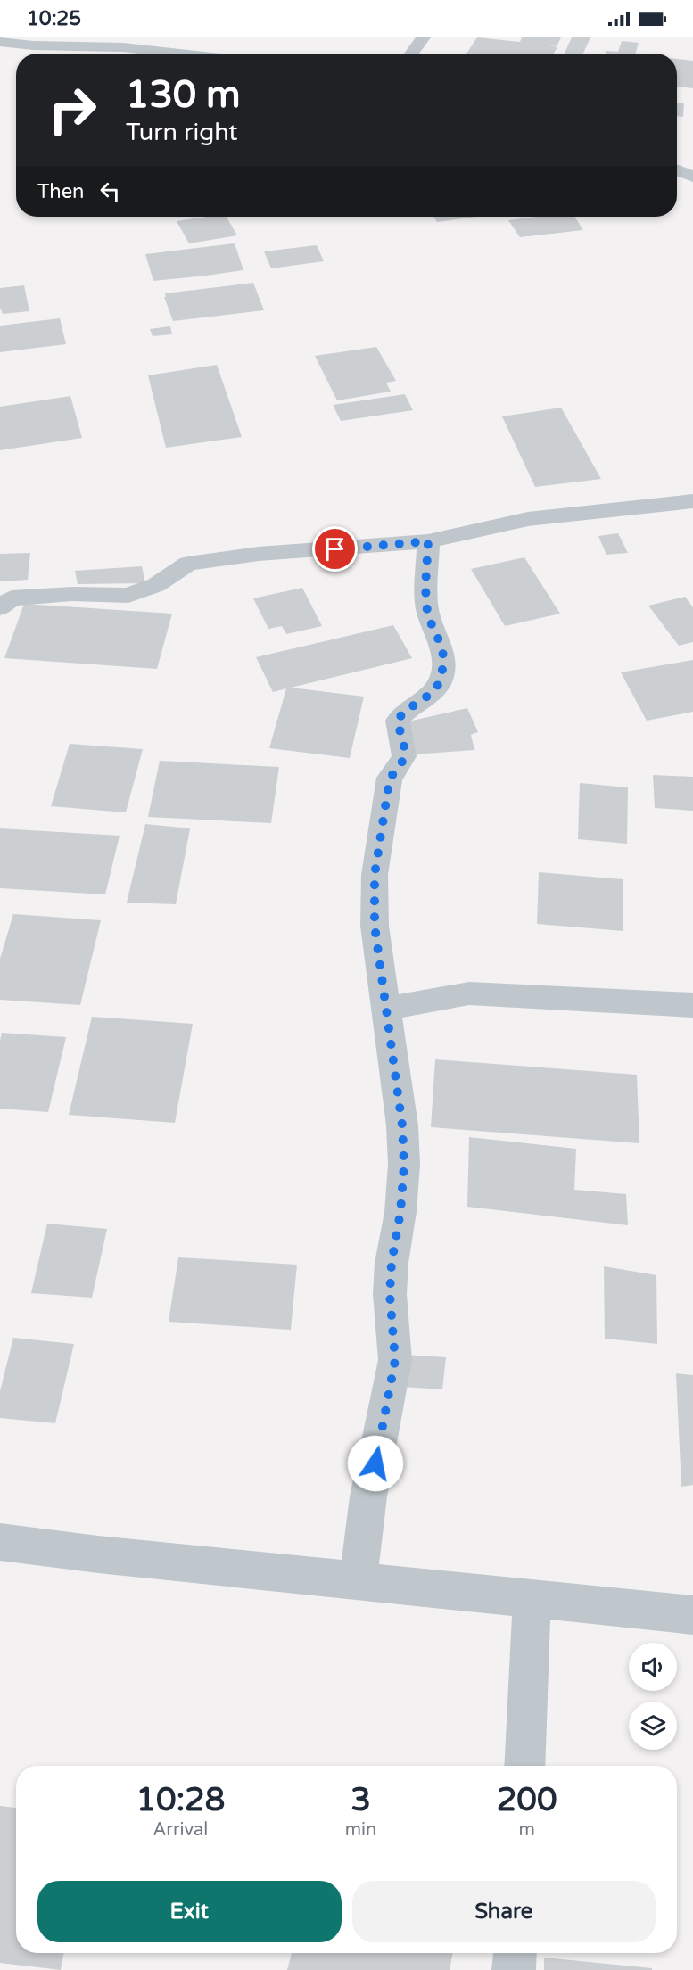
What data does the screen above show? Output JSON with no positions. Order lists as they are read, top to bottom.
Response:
{
  "page": {
    "status": "10:25",
    "turn": ["130 m", "Turn right"],
    "then": "Then",
    "eta": [
      "10:28",
      "Arrival",
      "3",
      "min",
      "200",
      "m"
    ],
    "buttons": ["Exit", "Share"]
  }
}
